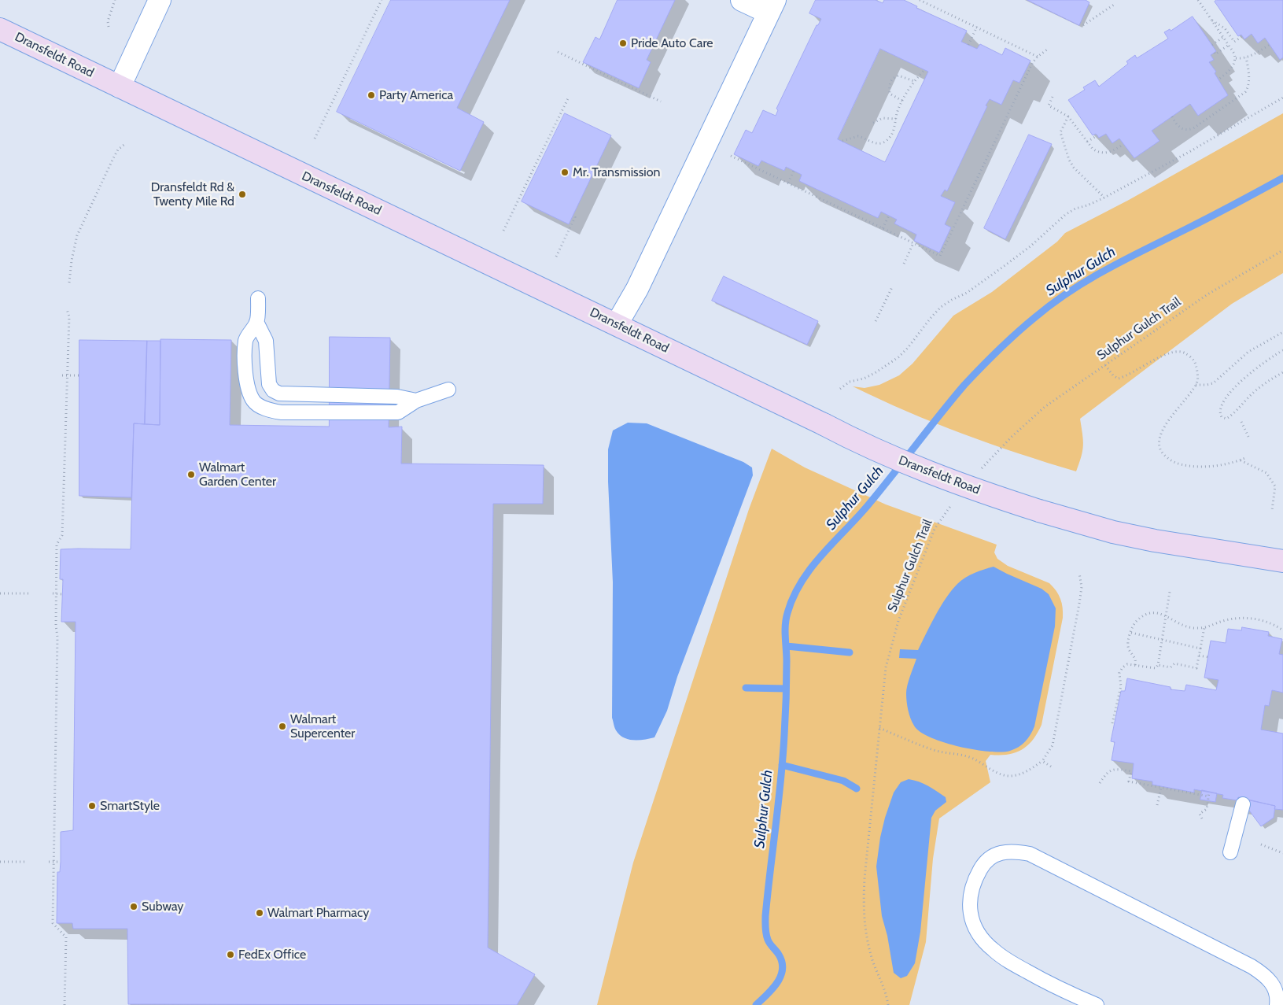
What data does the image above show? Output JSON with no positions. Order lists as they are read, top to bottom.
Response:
{
  "streets": {
    "street": ["Dransfeldt Road"],
    "path": ["Sulphur Gulch Trail"]
  },
  "water": ["Sulphur Gulch"],
  "places": [
    "Pride Auto Care",
    "Party America",
    "Mr. Transmission",
    "Dransfeldt Rd & Twenty Mile Rd",
    "Walmart Garden Center",
    "Walmart Supercenter",
    "SmartStyle",
    "Subway",
    "Walmart Pharmacy",
    "FedEx Office"
  ]
}
